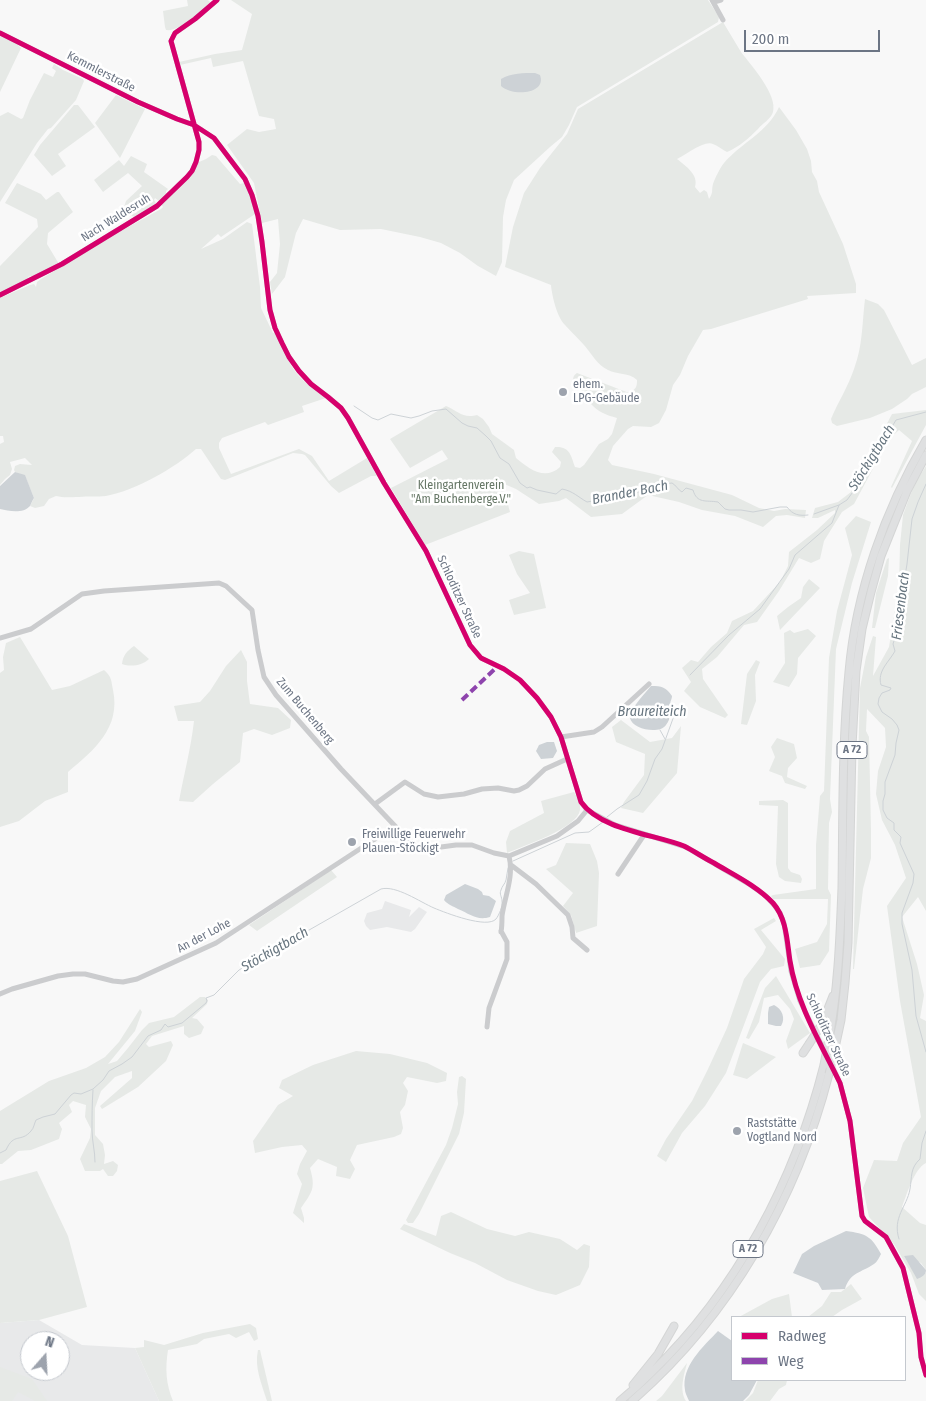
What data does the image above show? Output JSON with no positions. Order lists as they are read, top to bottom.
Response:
{
  "streets": {
    "highway": ["A 72"],
    "street": [
      "Kemmlerstraße",
      "Nach Waldesruh",
      "Schloditzer Straße",
      "Zum Buchenberg",
      "An der Lohe"
    ]
  },
  "crossings": [
    ["Kemmlerstraße", "Nach Waldesruh"],
    ["Kemmlerstraße", "Schloditzer Straße"],
    ["Nach Waldesruh", "Schloditzer Straße"],
    ["Zum Buchenberg", "An der Lohe"]
  ],
  "water": [
    "Stöckigtbach",
    "Brander Bach",
    "Friesenbach",
    "Braureiteich"
  ],
  "parks": ["Kleingartenverein \"Am Buchenberge.V.\""],
  "places": ["ehem. LPG-Gebäude", "Freiwillige Feuerwehr Plauen-Stöckigt", "Raststätte Vogtland Nord"],
  "legend": ["Radweg", "Weg"],
  "scale_bar": "200 m",
  "north": "top"
}
